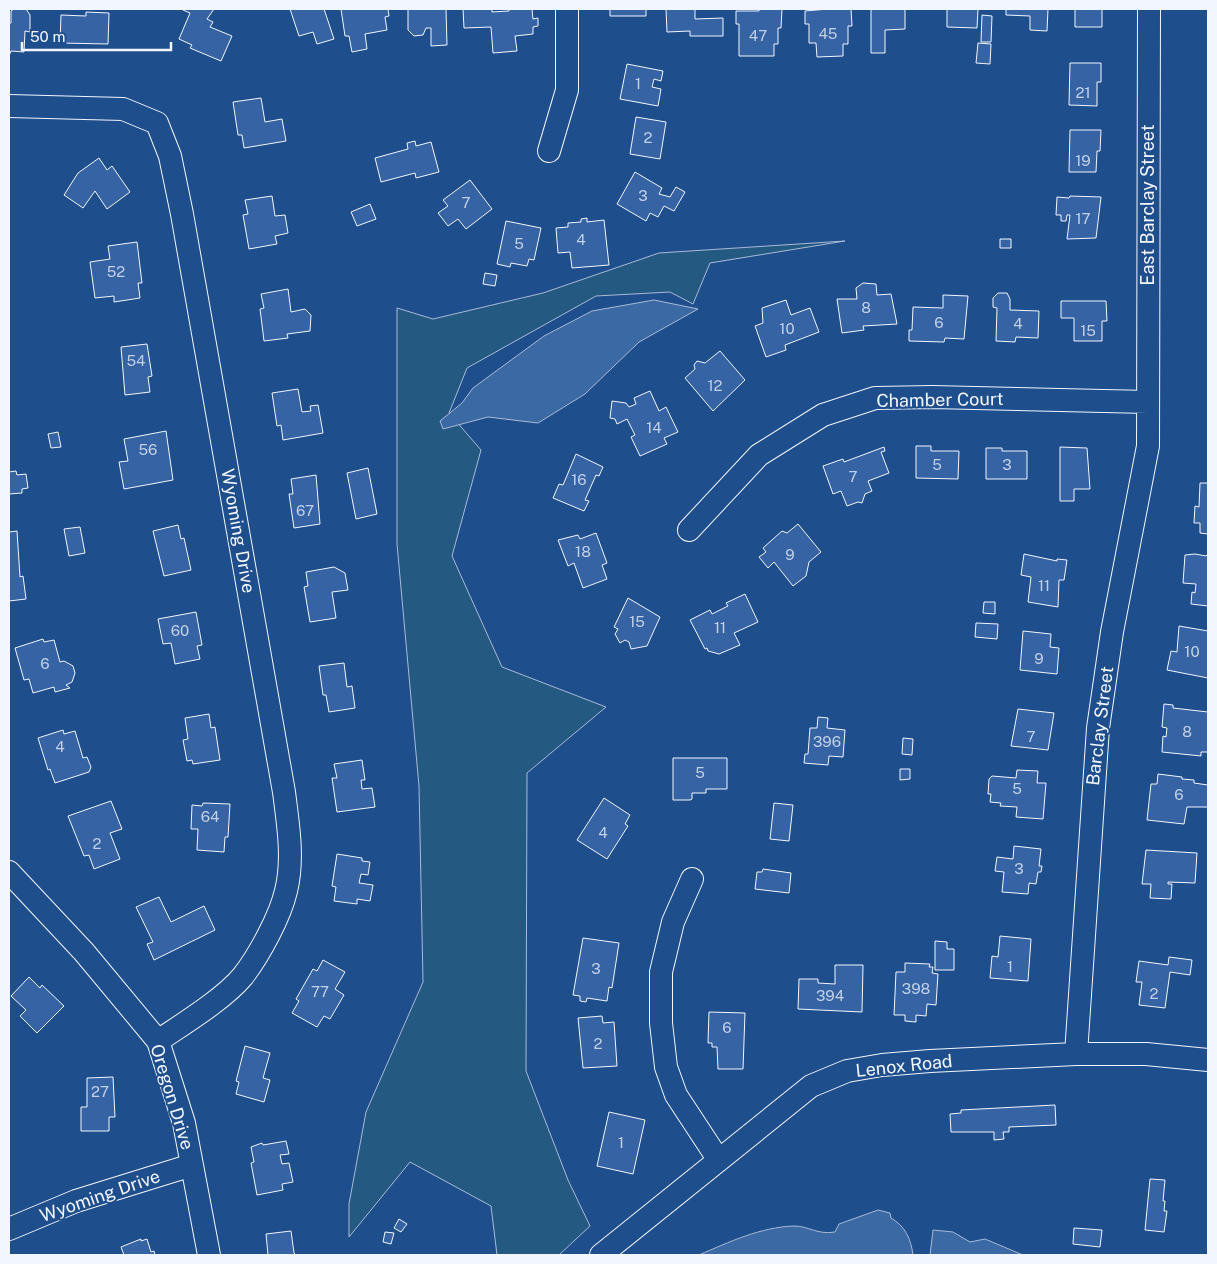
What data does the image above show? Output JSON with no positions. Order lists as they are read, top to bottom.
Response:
{
  "streets": {
    "street": [
      "East Barclay Street",
      "Chamber Court",
      "Wyoming Drive",
      "Barclay Street",
      "Lenox Road",
      "Oregon Drive"
    ]
  },
  "crossings": [
    ["East Barclay Street", "Chamber Court"],
    ["East Barclay Street", "Barclay Street"],
    ["Chamber Court", "Barclay Street"],
    ["Wyoming Drive", "Oregon Drive"],
    ["Barclay Street", "Lenox Road"]
  ],
  "house_numbers": [
    "45",
    "47",
    "1",
    "21",
    "2",
    "19",
    "3",
    "7",
    "17",
    "4",
    "5",
    "52",
    "8",
    "6",
    "4",
    "10",
    "15",
    "54",
    "12",
    "14",
    "56",
    "5",
    "3",
    "7",
    "16",
    "67",
    "18",
    "9",
    "11",
    "15",
    "11",
    "60",
    "10",
    "9",
    "6",
    "8",
    "7",
    "396",
    "4",
    "5",
    "5",
    "6",
    "64",
    "4",
    "2",
    "3",
    "1",
    "3",
    "398",
    "77",
    "2",
    "394",
    "6",
    "2",
    "27",
    "1"
  ],
  "scale_bar": "50 m"
}
